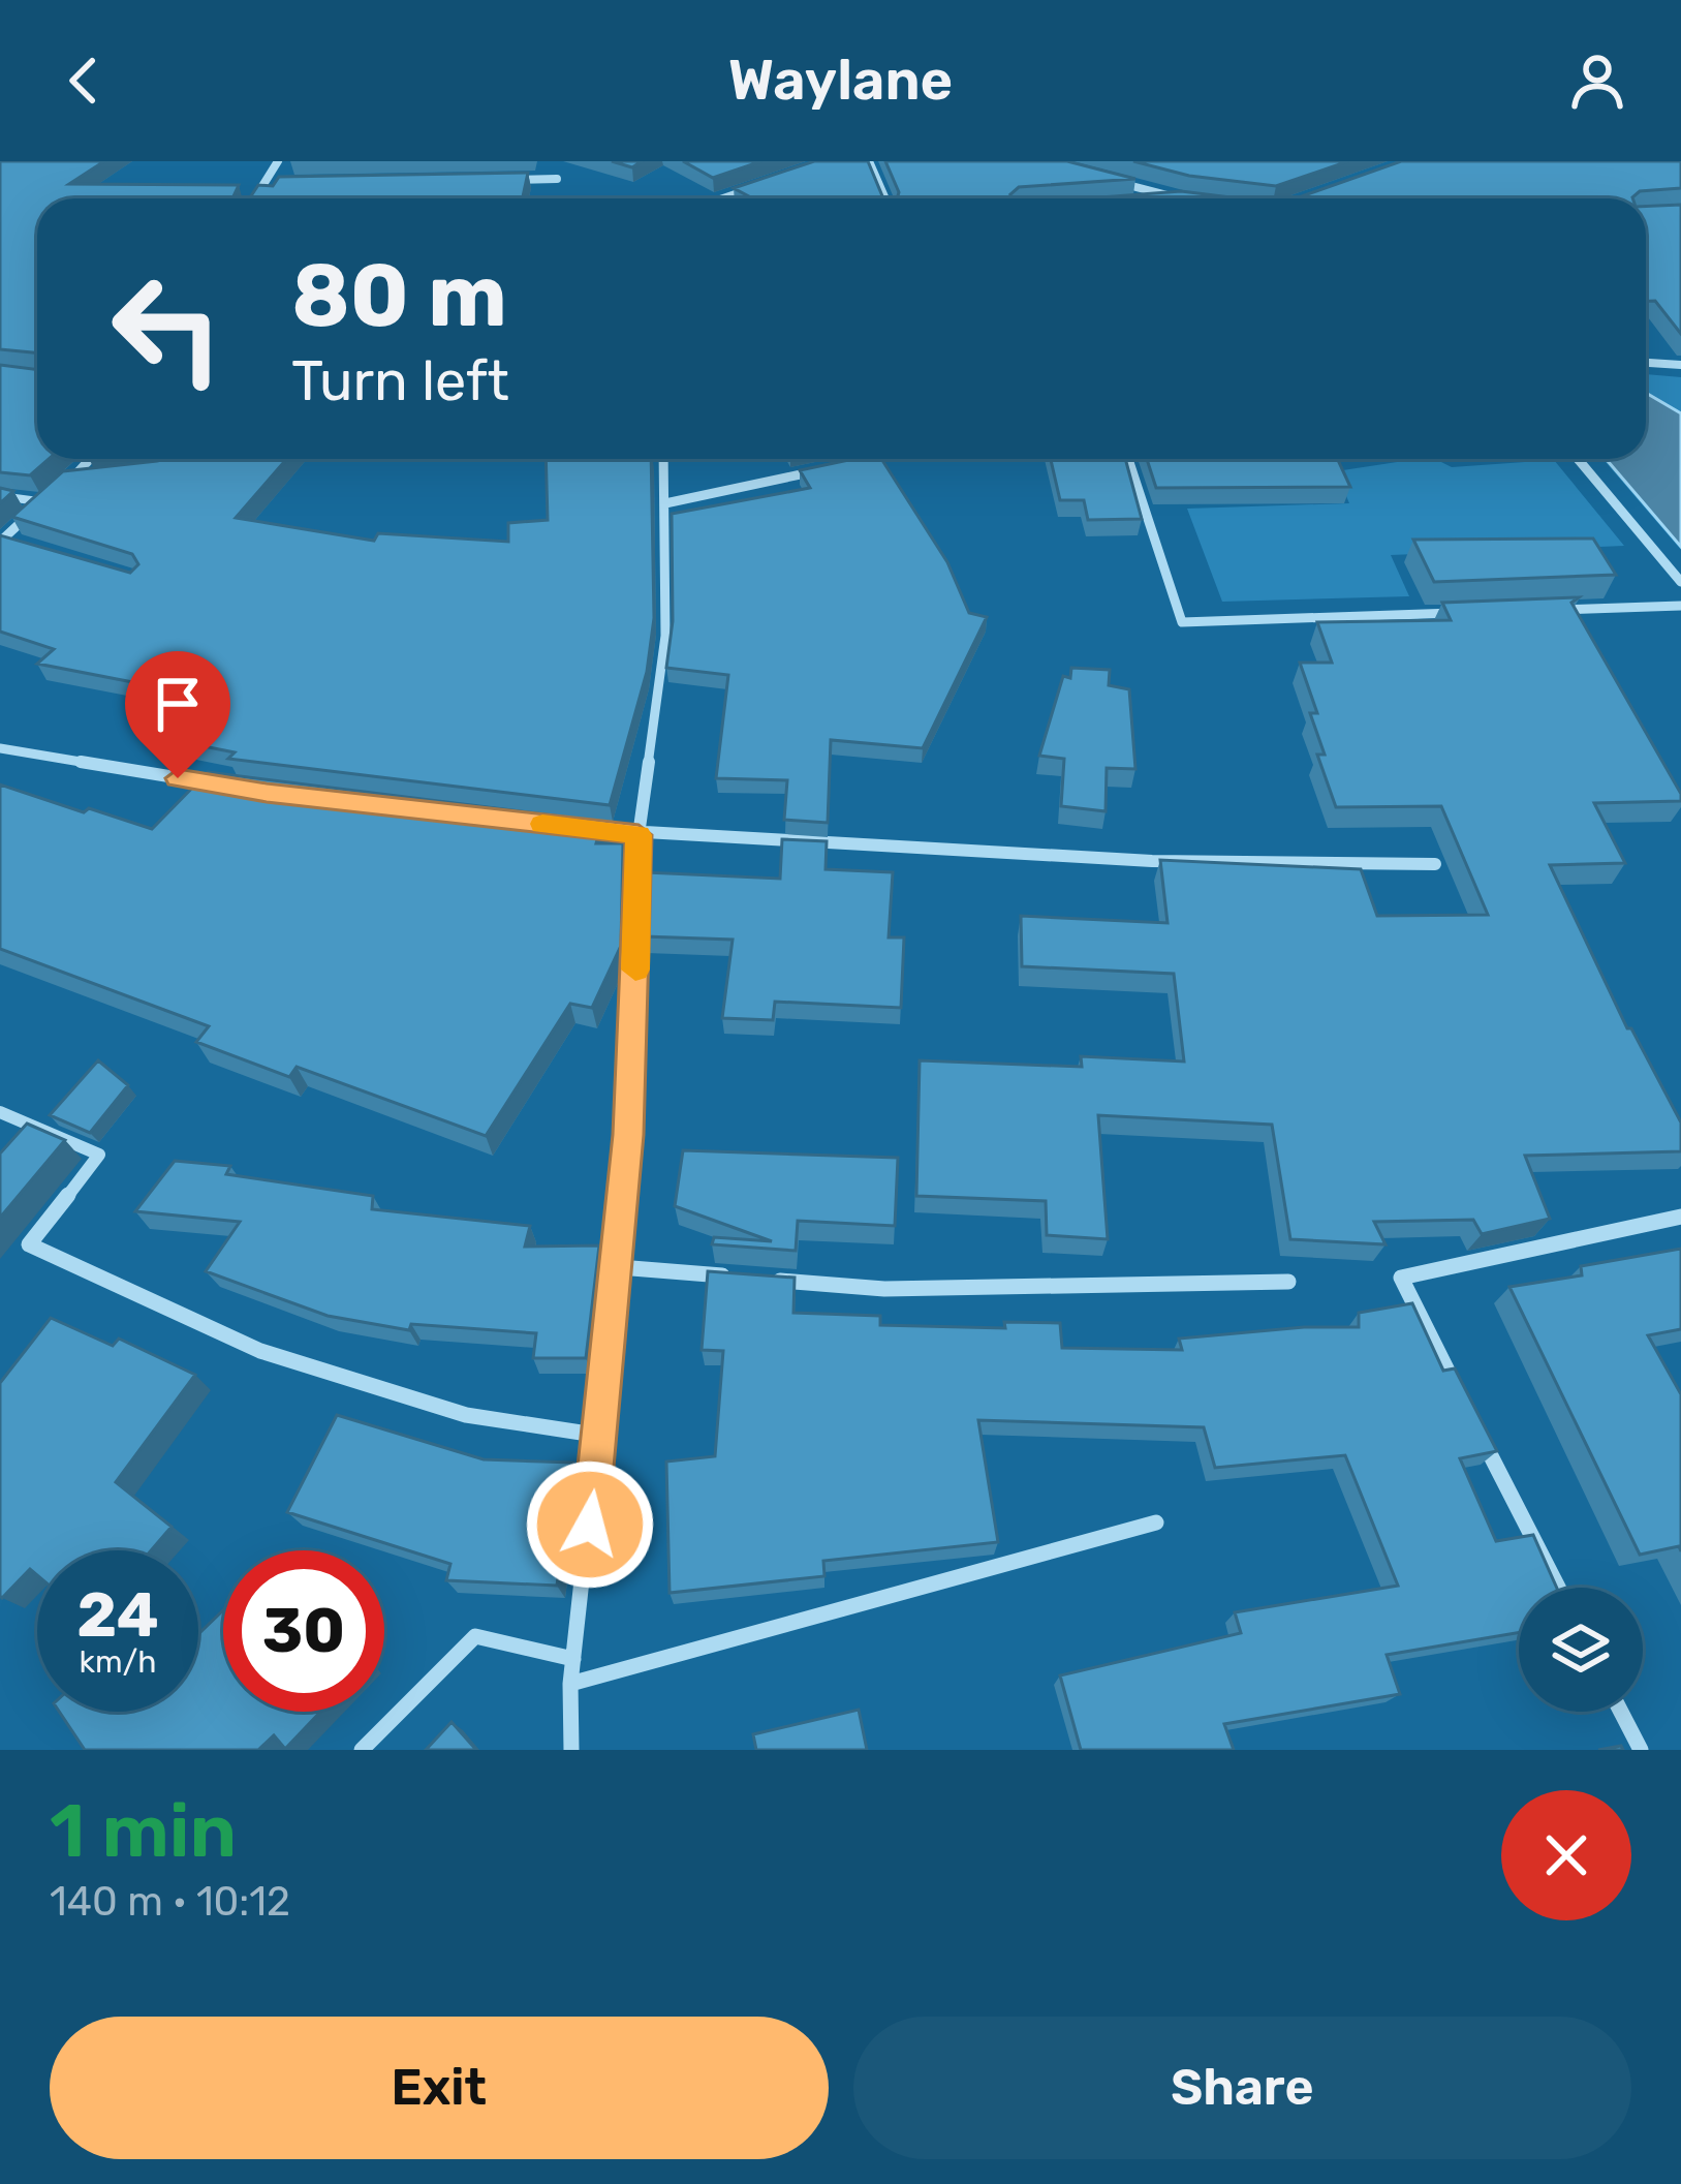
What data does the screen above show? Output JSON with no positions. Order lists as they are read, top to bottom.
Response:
{
  "page": {
    "header": "Waylane",
    "turn": ["80 m", "Turn left"],
    "speed": "24 km/h",
    "limit": "30",
    "heading": ["1 min", "140 m · 10:12"],
    "buttons": ["Exit", "Share"]
  }
}
